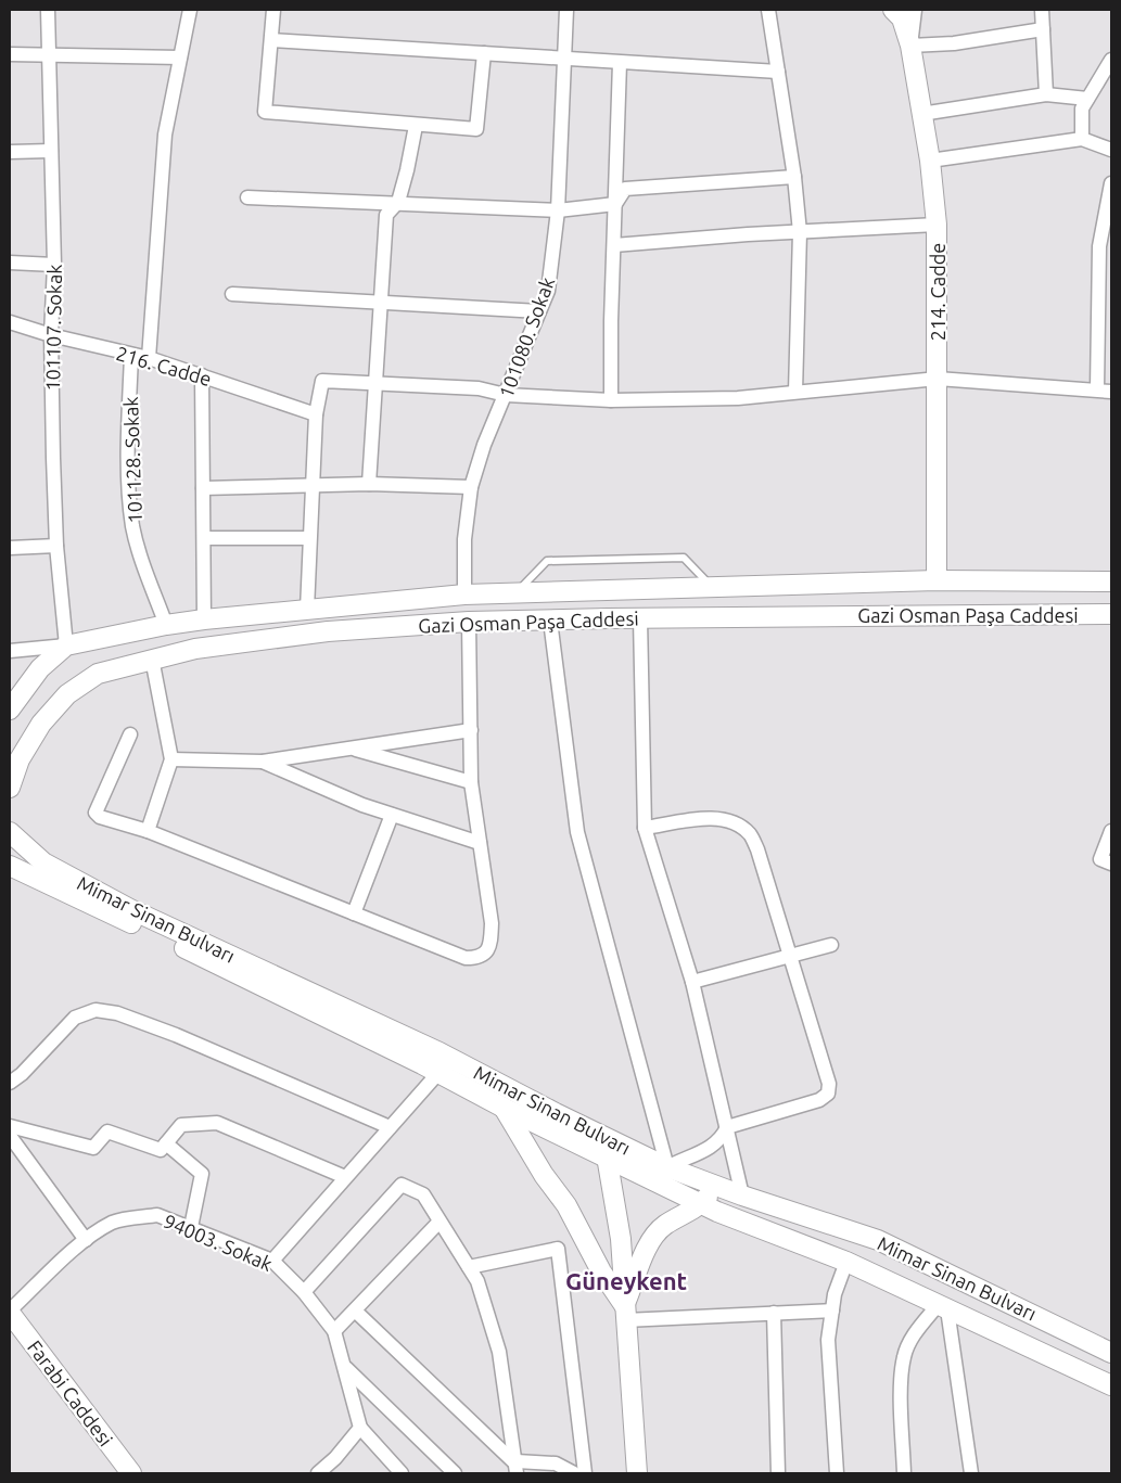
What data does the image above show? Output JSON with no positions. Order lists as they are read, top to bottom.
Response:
{
  "streets": {
    "main road": [
      "214. Cadde",
      "Gazi Osman Paşa Caddesi",
      "Mimar Sinan Bulvarı",
      "Farabi Caddesi"
    ],
    "street": [
      "101107. Sokak",
      "101080. Sokak",
      "216. Cadde",
      "101128. Sokak",
      "94003. Sokak"
    ]
  },
  "crossings": [
    ["214. Cadde", "Gazi Osman Paşa Caddesi"],
    ["101107. Sokak", "216. Cadde"],
    ["101107. Sokak", "Gazi Osman Paşa Caddesi"],
    ["101080. Sokak", "Gazi Osman Paşa Caddesi"],
    ["216. Cadde", "101128. Sokak"],
    ["101128. Sokak", "Gazi Osman Paşa Caddesi"],
    ["94003. Sokak", "Farabi Caddesi"]
  ],
  "districts": ["Güneykent"]
}
